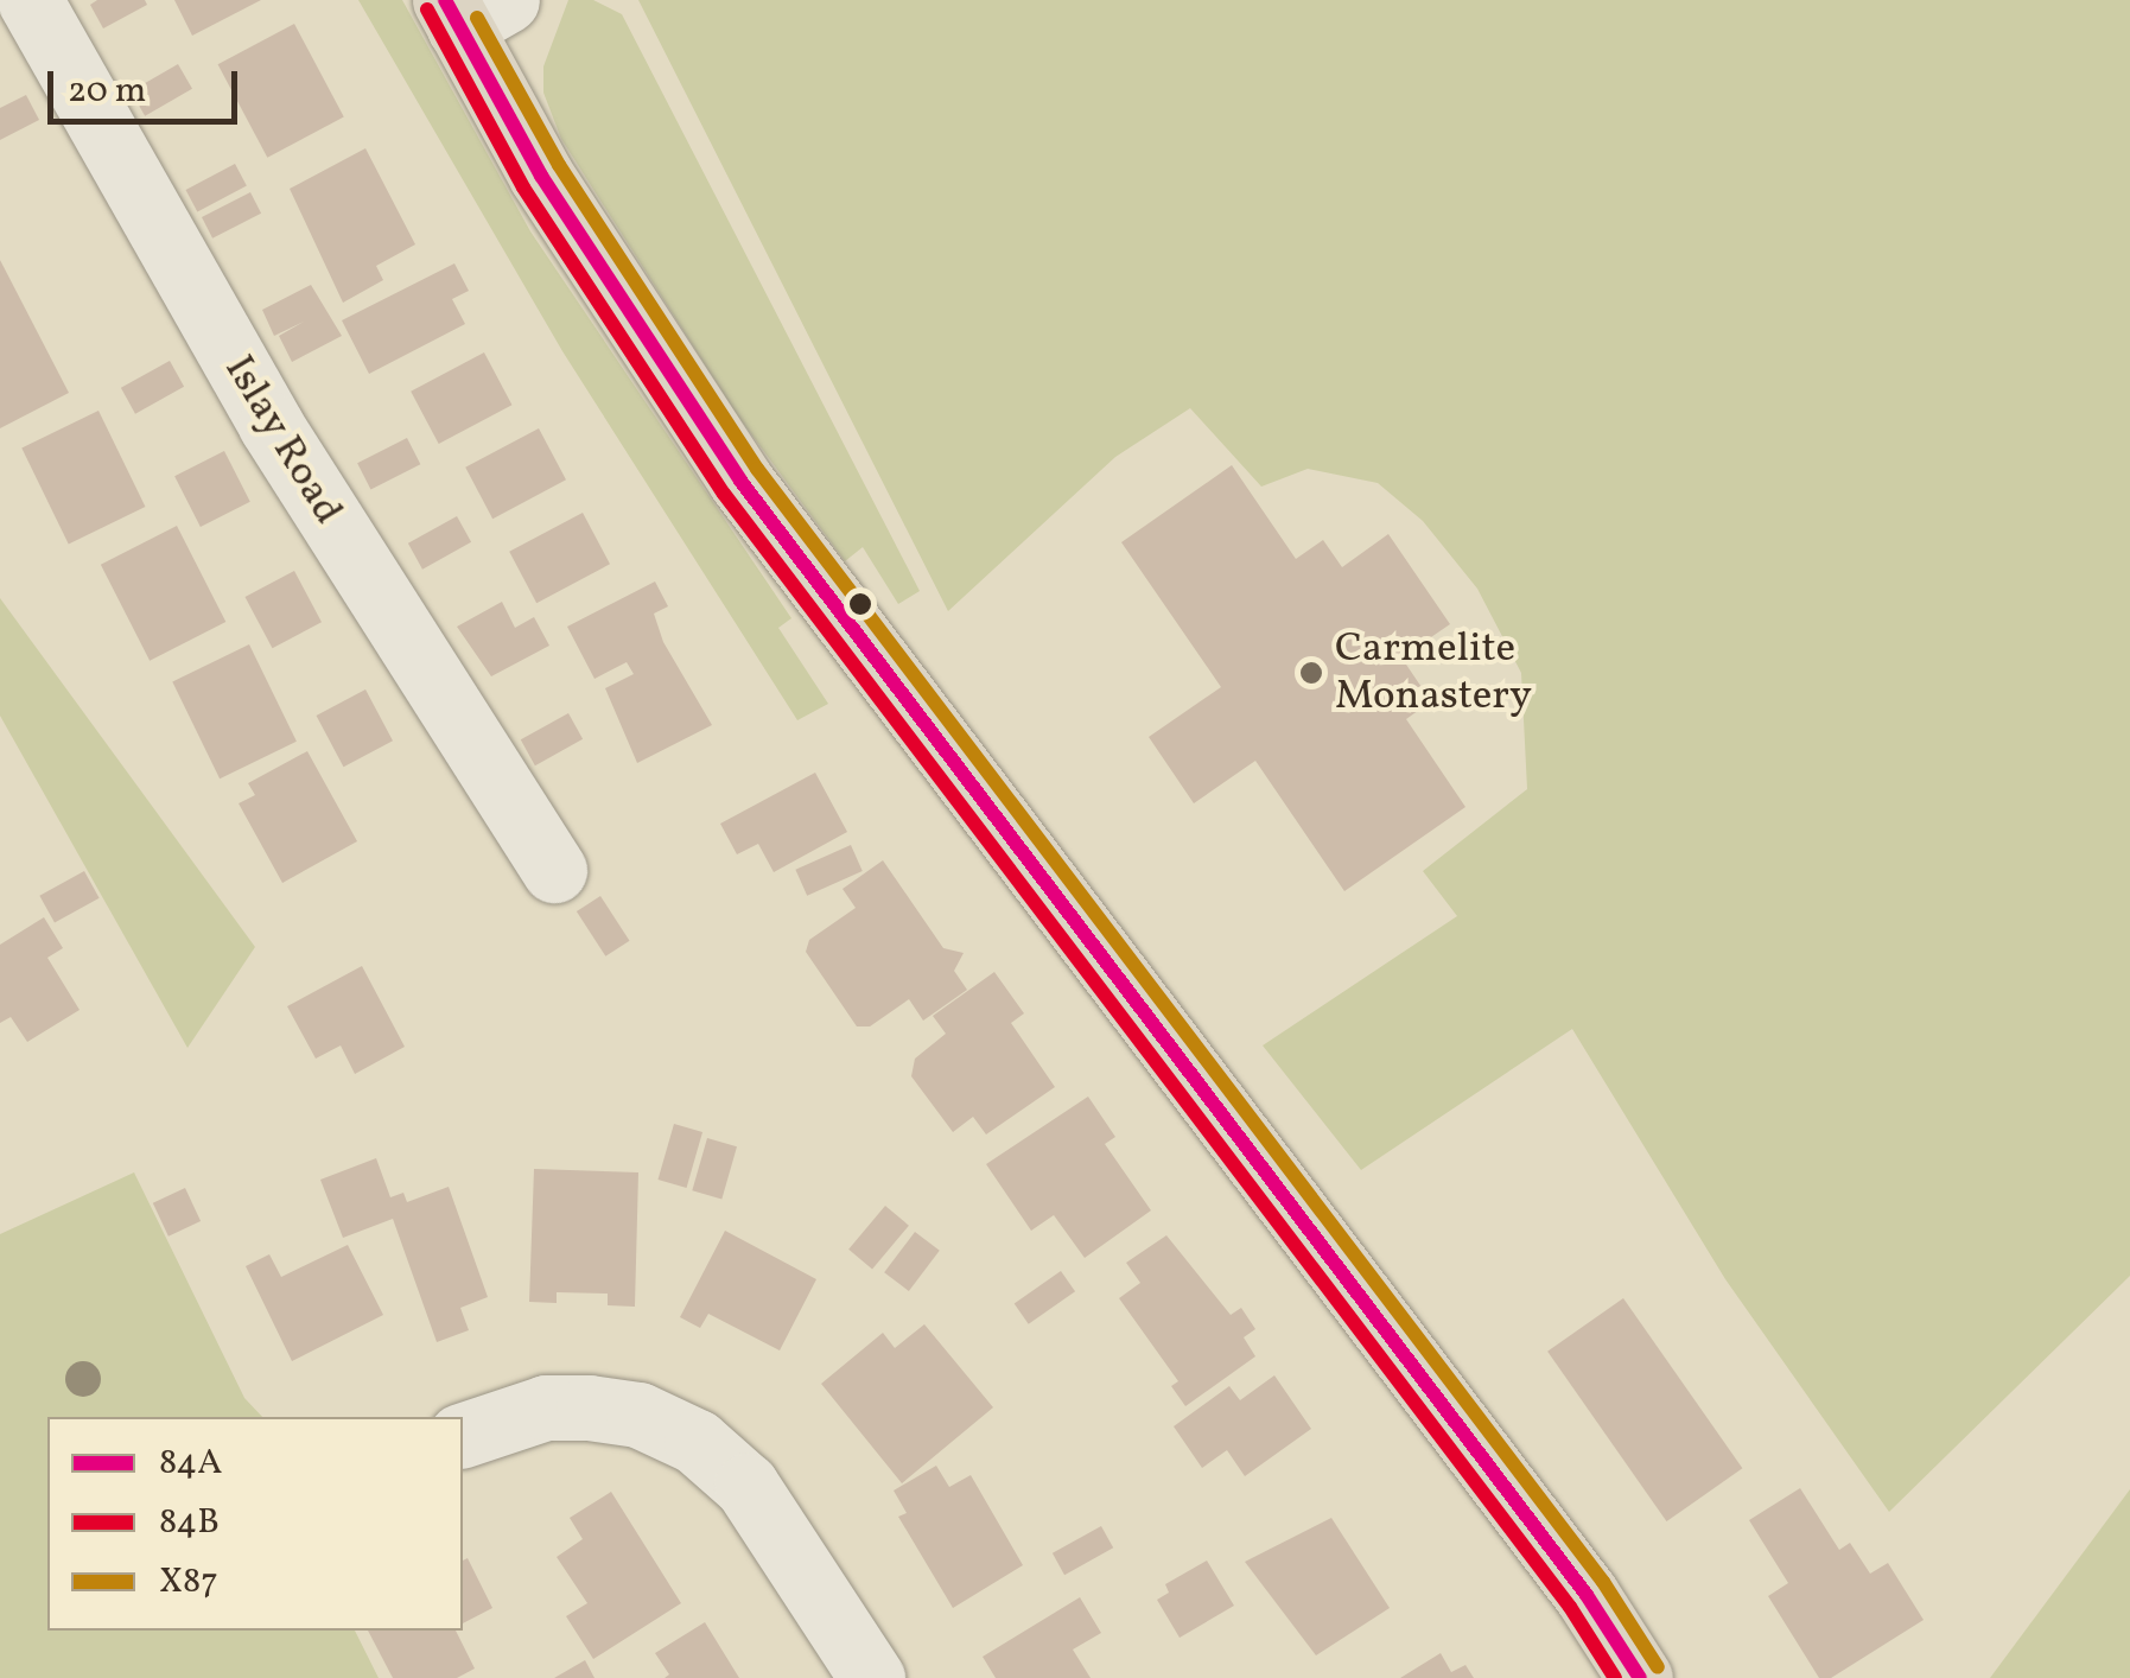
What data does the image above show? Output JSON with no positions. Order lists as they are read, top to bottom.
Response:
{
  "streets": {
    "street": ["Islay Road"]
  },
  "places": ["Carmelite Monastery"],
  "lines": ["transit line 84A", "transit line 84B", "transit line X87"],
  "legend": ["84A", "84B", "X87"],
  "scale_bar": "20 m"
}
